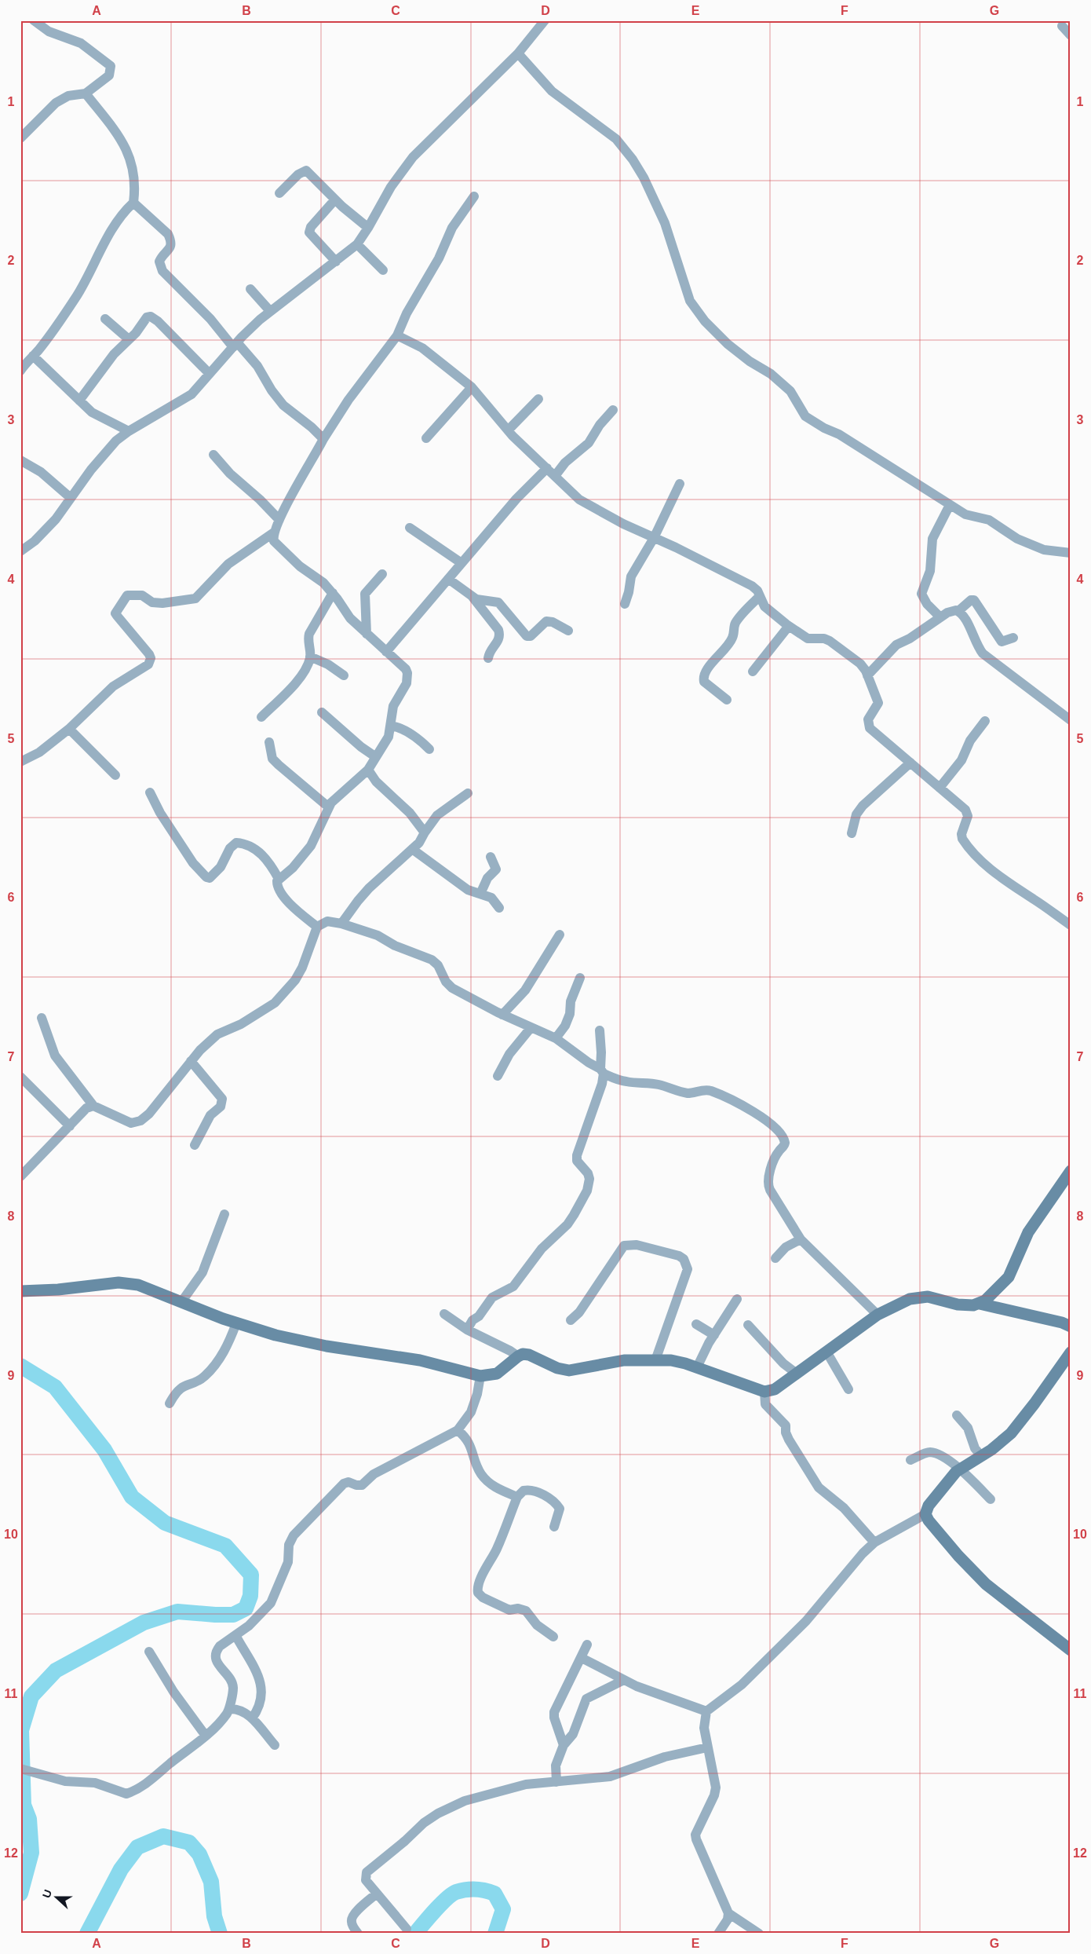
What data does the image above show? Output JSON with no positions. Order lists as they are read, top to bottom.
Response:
{
  "north": "left",
  "grid": {
    "columns": [
      "A",
      "B",
      "C",
      "D",
      "E",
      "F",
      "G"
    ],
    "rows": [
      "1",
      "2",
      "3",
      "4",
      "5",
      "6",
      "7",
      "8",
      "9",
      "10",
      "11",
      "12"
    ]
  }
}
